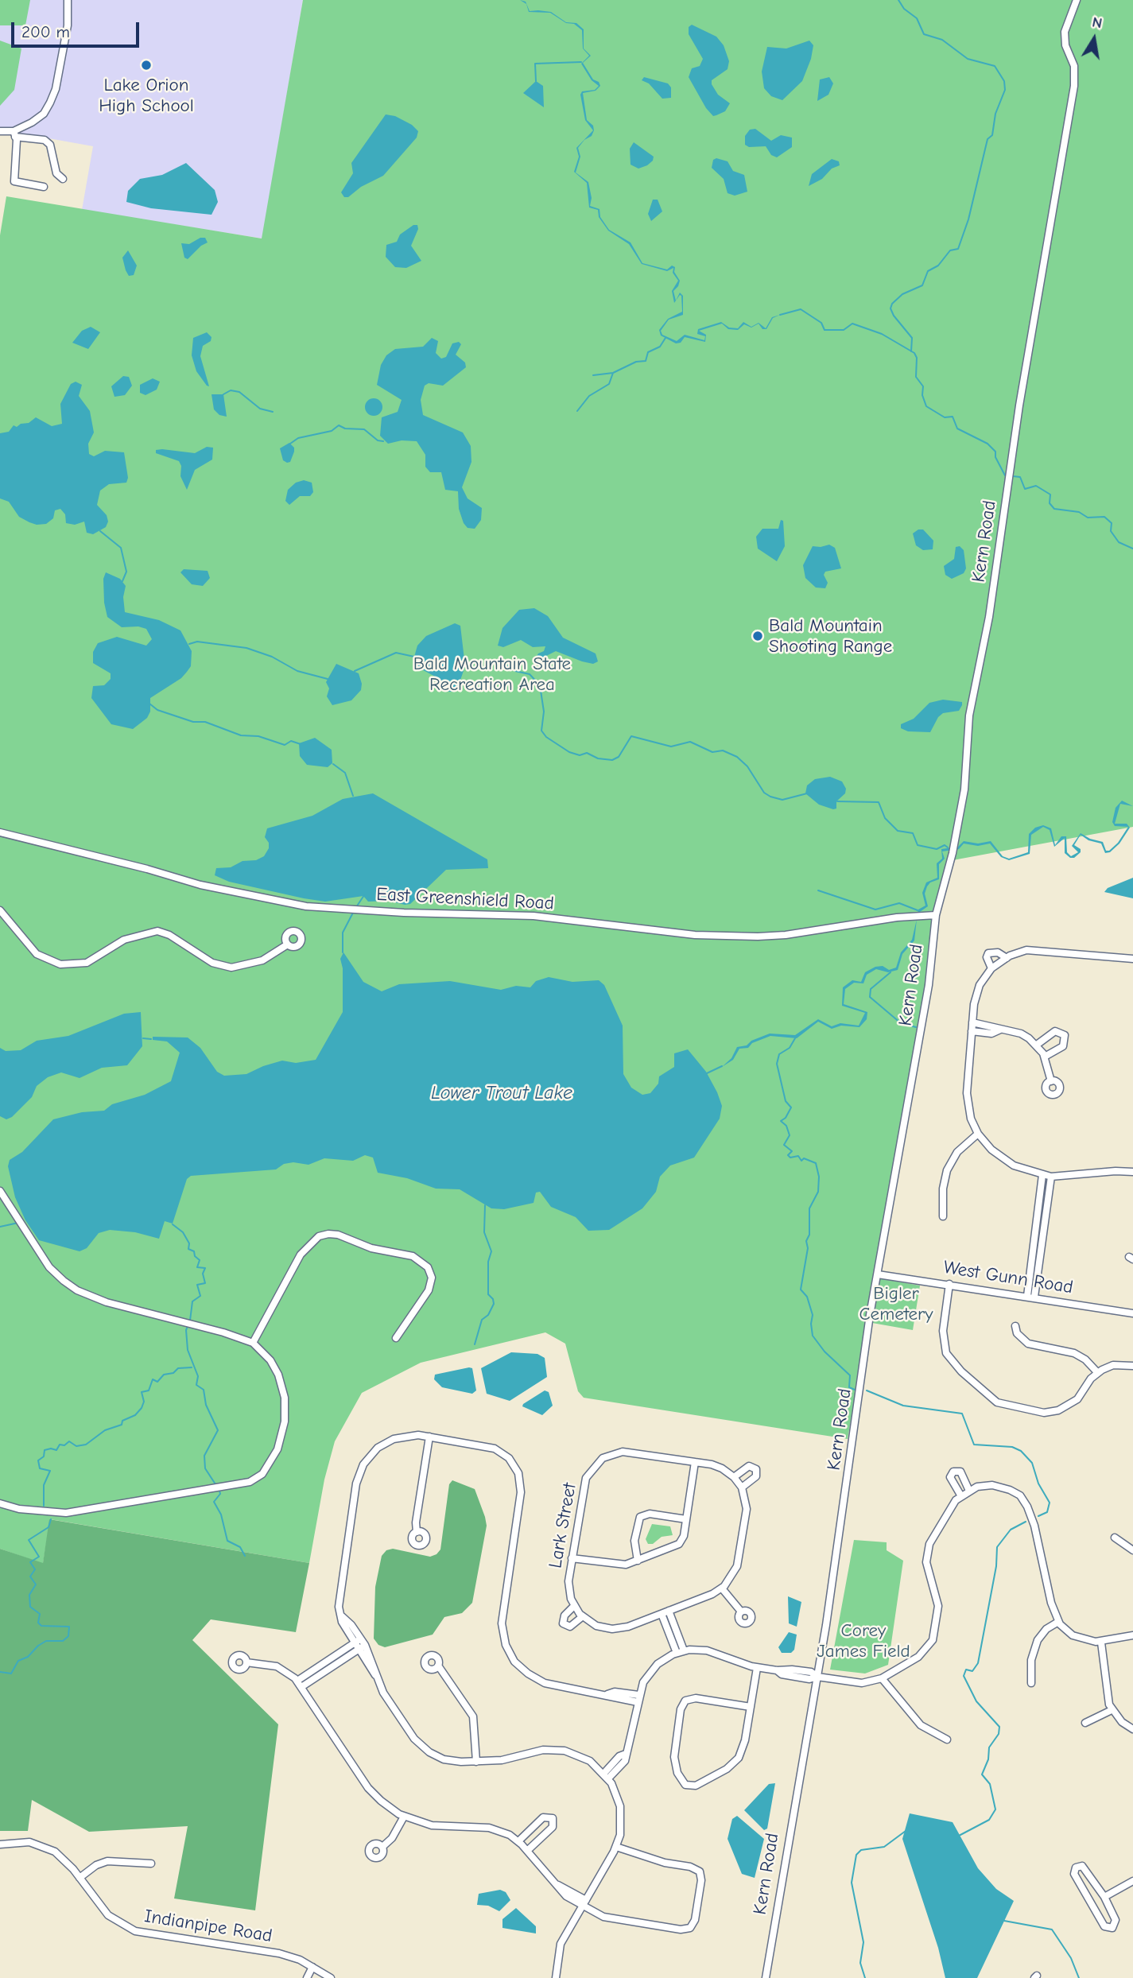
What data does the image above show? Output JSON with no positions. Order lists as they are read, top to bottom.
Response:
{
  "streets": {
    "street": [
      "Kern Road",
      "East Greenshield Road",
      "West Gunn Road",
      "Lark Street",
      "Indianpipe Road"
    ]
  },
  "crossings": [
    ["Kern Road", "East Greenshield Road"],
    ["Kern Road", "West Gunn Road"]
  ],
  "water": ["Lower Trout Lake"],
  "parks": ["Bald Mountain State Recreation Area", "Bigler Cemetery", "Corey James Field"],
  "places": ["Lake Orion High School", "Bald Mountain Shooting Range"],
  "scale_bar": "200 m",
  "north": "top"
}
